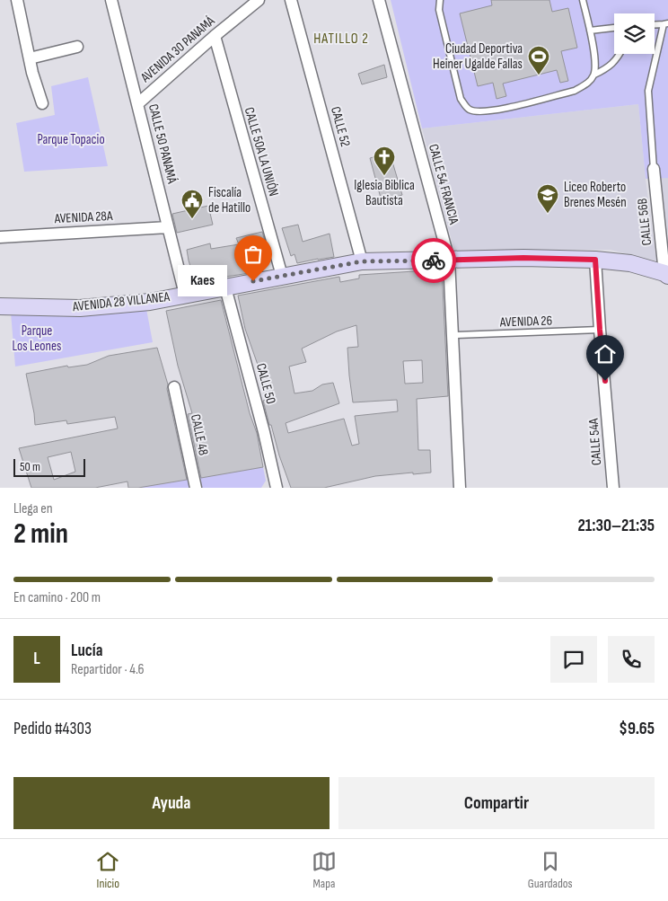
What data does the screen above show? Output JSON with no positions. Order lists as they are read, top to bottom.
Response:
{
  "streets": {
    "street": [
      "AVENIDA 30 PANAMÁ",
      "CALLE 52",
      "CALLE 50 PANAMÁ",
      "CALLE 50A LA UNIÓN",
      "CALLE 54 FRANCIA",
      "AVENIDA 28A",
      "CALLE 56B",
      "AVENIDA 28 VILLANEA",
      "CALLE 50",
      "CALLE 48",
      "CALLE 54A"
    ],
    "lane": ["AVENIDA 26"]
  },
  "crossings": [
    ["AVENIDA 30 PANAMÁ", "CALLE 50 PANAMÁ"],
    ["AVENIDA 30 PANAMÁ", "CALLE 50A LA UNIÓN"],
    ["CALLE 52", "AVENIDA 28 VILLANEA"],
    ["CALLE 50 PANAMÁ", "AVENIDA 28A"],
    ["CALLE 50 PANAMÁ", "AVENIDA 28 VILLANEA"],
    ["CALLE 50A LA UNIÓN", "AVENIDA 28 VILLANEA"],
    ["CALLE 54 FRANCIA", "AVENIDA 28 VILLANEA"],
    ["CALLE 54 FRANCIA", "AVENIDA 26"],
    ["CALLE 56B", "AVENIDA 28 VILLANEA"],
    ["AVENIDA 28 VILLANEA", "CALLE 50"],
    ["AVENIDA 28 VILLANEA", "CALLE 54A"],
    ["AVENIDA 26", "CALLE 54A"]
  ],
  "districts": ["HATILLO 2"],
  "parks": ["Parque Topacio", "Parque Los Leones"],
  "places": {
    "sports": ["Ciudad Deportiva Heiner Ugalde Fallas"],
    "church": ["Iglesia Biblica Bautista"],
    "school or university": ["Liceo Roberto Brenes Mesén"],
    "public building": ["Fiscalía de Hatillo"],
    "other": ["Kaes"]
  },
  "scale_bar": "50 m",
  "page": {
    "bubble": "Kaes",
    "scale": "50 m",
    "heading": ["2 min", "Llega en", "21:30–21:35"],
    "panel": [
      "Lucía",
      "Repartidor · 4.6",
      "Pedido #4303",
      "$9.65"
    ],
    "bar": "En camino · 200 m",
    "round": "L",
    "buttons": ["Ayuda", "Compartir"],
    "tabs": ["Inicio", "Mapa", "Guardados"]
  }
}
